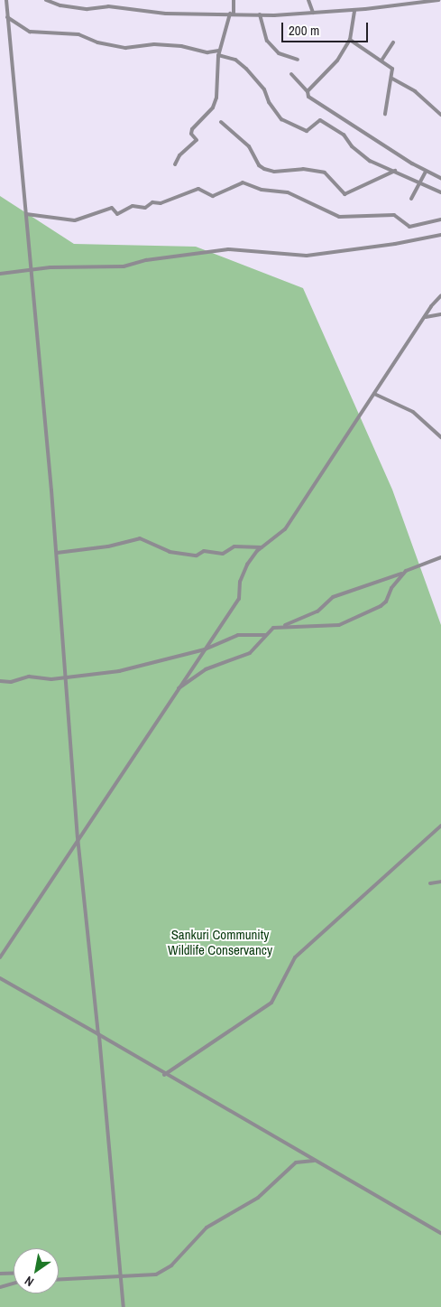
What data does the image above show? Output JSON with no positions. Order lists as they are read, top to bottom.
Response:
{
  "parks": ["Sankuri Community Wildlife Conservancy"],
  "scale_bar": "200 m",
  "north": "bottom left"
}
